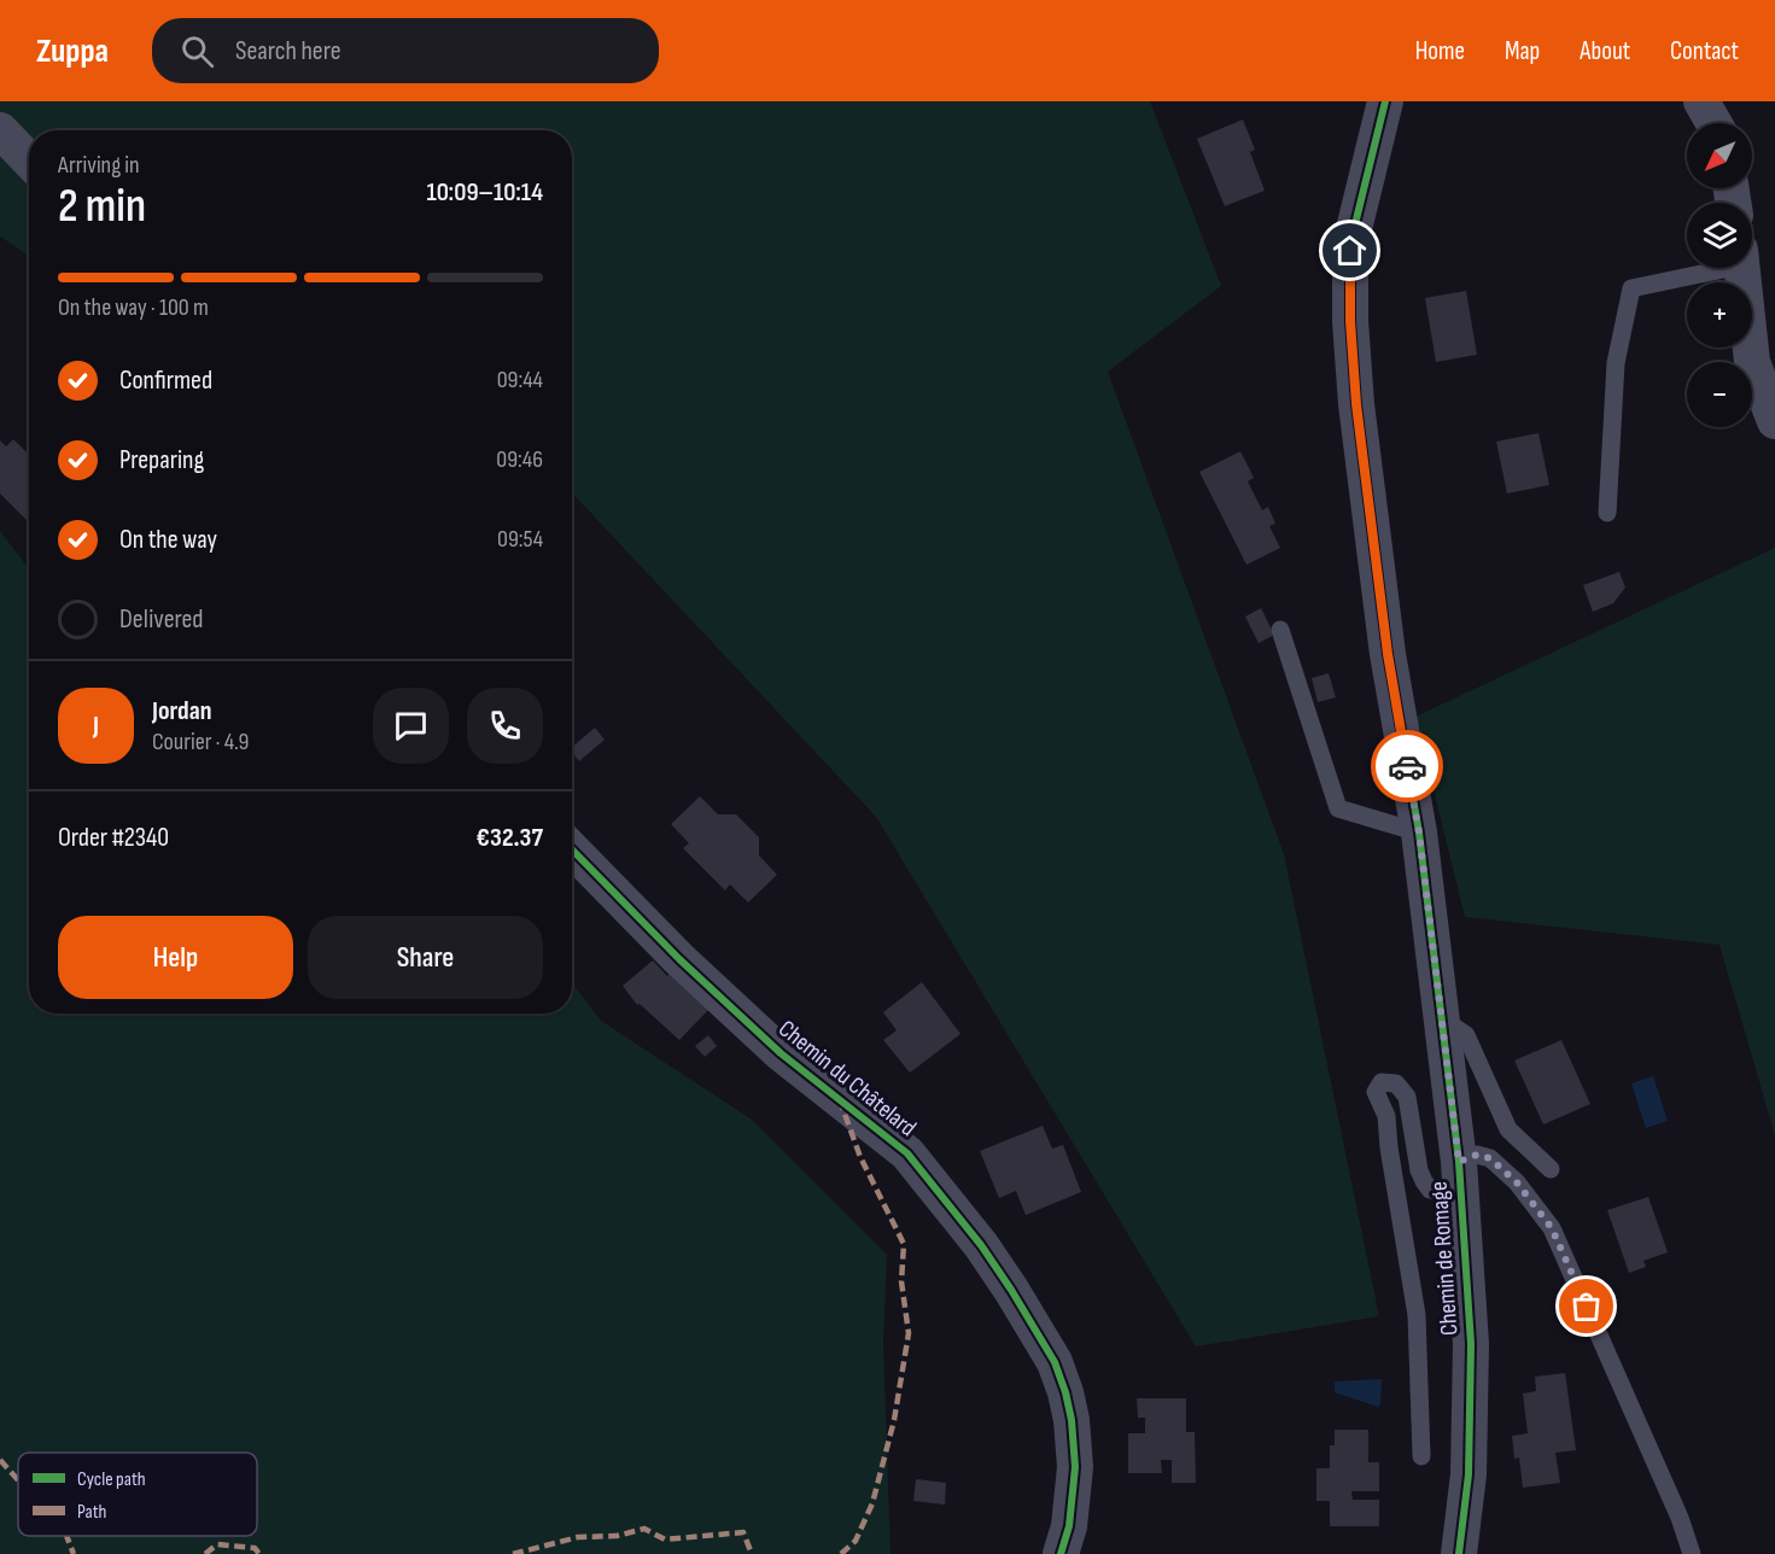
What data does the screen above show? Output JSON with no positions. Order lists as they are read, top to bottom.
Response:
{
  "streets": {
    "street": ["Chemin du Châtelard", "Chemin de Romage"]
  },
  "legend": ["Cycle path", "Path"],
  "north": "bottom left",
  "page": {
    "header": "Zuppa",
    "search": "Search here",
    "nav": [
      "Home",
      "Map",
      "About",
      "Contact"
    ],
    "map_buttons": ["+", "−"],
    "heading": ["2 min", "Arriving in", "10:09–10:14"],
    "panel": [
      "Jordan",
      "Courier · 4.9",
      "Order #2340",
      "€32.37"
    ],
    "bar": "On the way · 100 m",
    "list": [
      ["Confirmed", "09:44"],
      ["Preparing", "09:46"],
      ["On the way", "09:54"],
      "Delivered"
    ],
    "round": "J",
    "buttons": ["Help", "Share"]
  }
}
